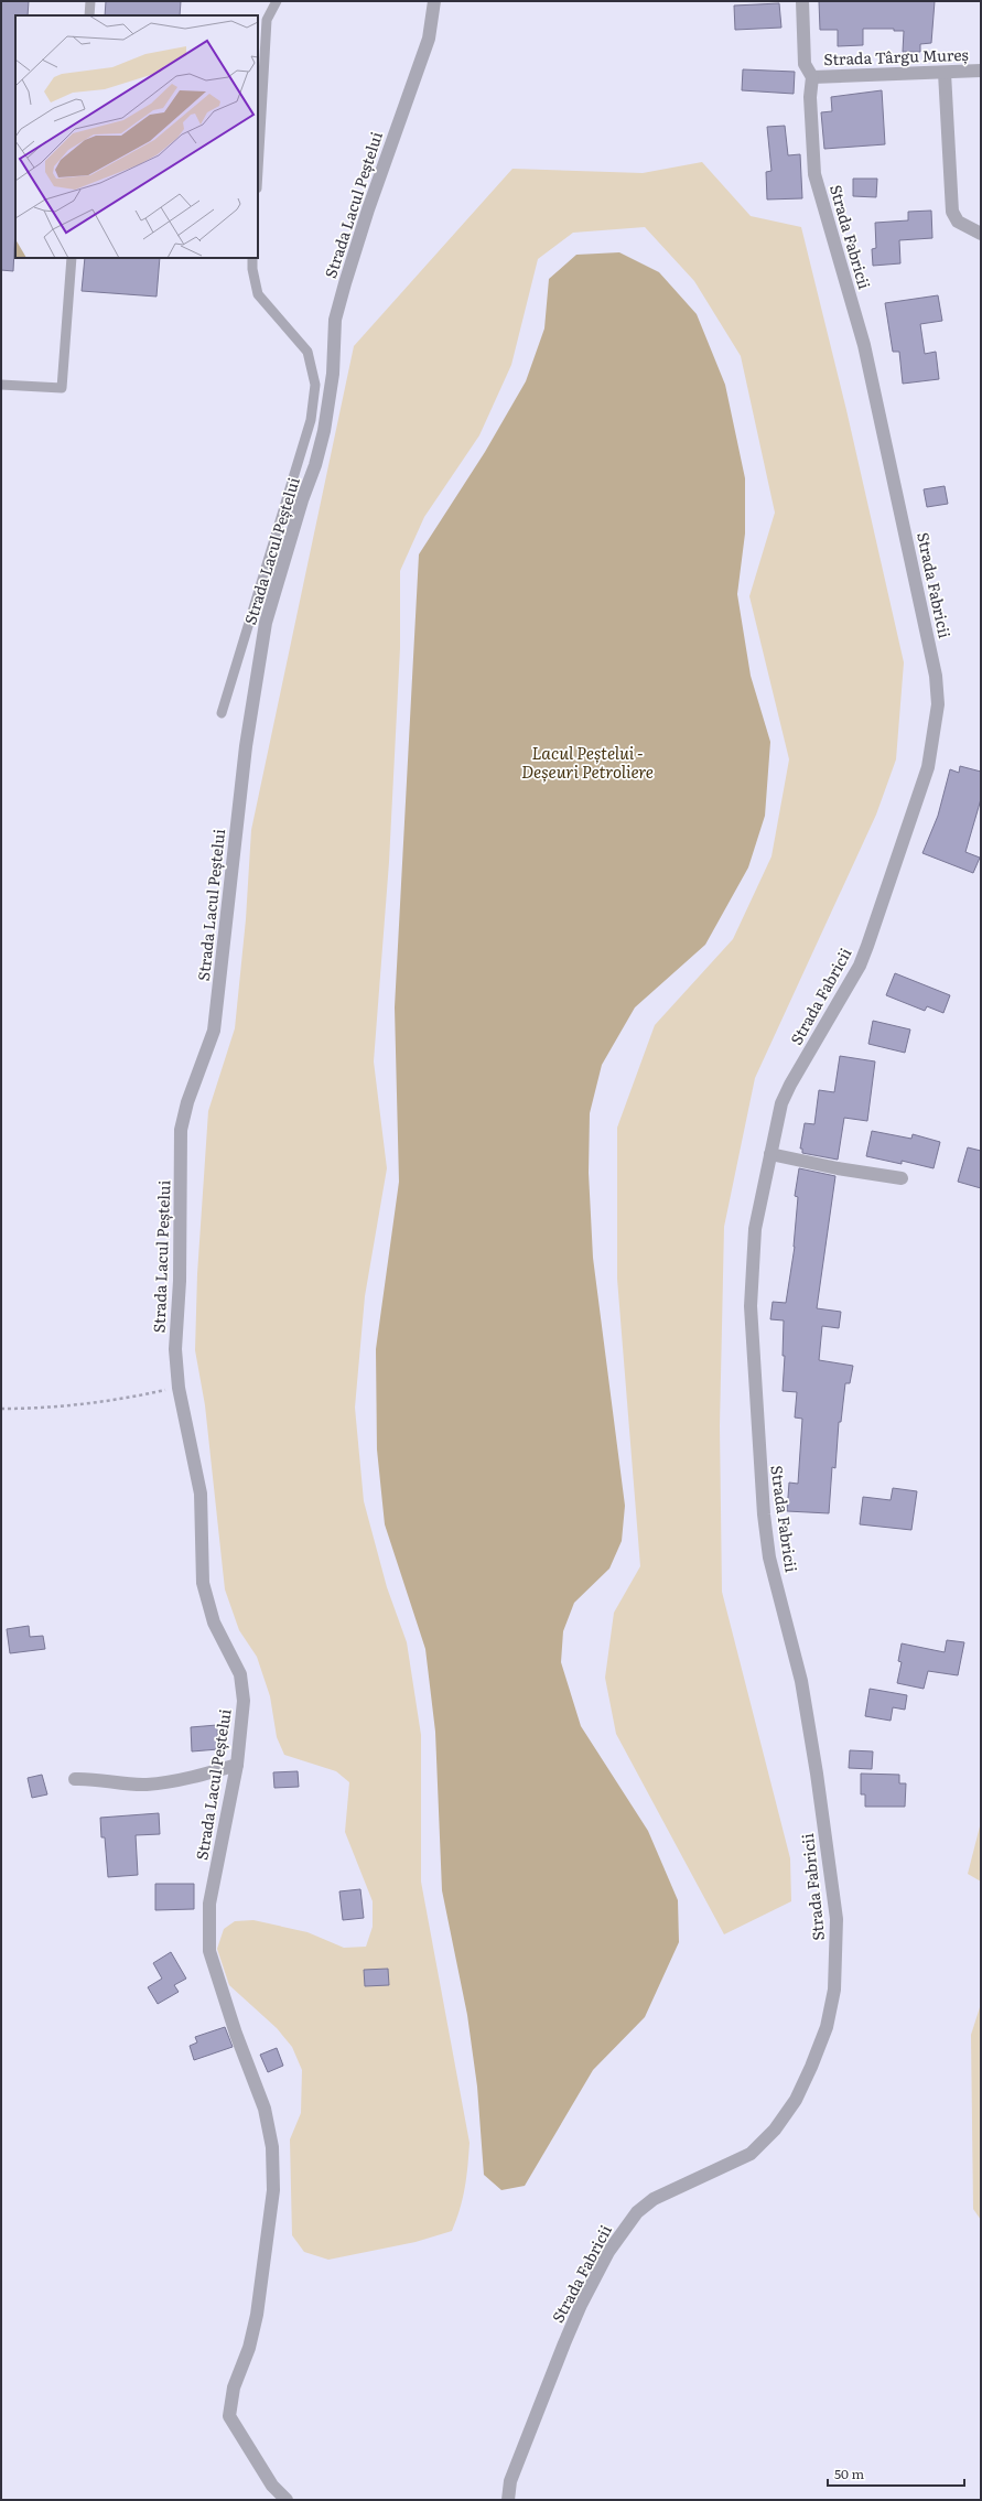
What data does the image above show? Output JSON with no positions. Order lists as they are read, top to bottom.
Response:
{
  "streets": {
    "street": ["Strada Târgu Mureș", "Strada Lacul Peștelui", "Strada Fabricii"]
  },
  "crossings": [
    ["Strada Târgu Mureș", "Strada Fabricii"]
  ],
  "water": ["Lacul Peștelui - Deșeuri Petroliere"],
  "scale_bar": "50 m"
}
